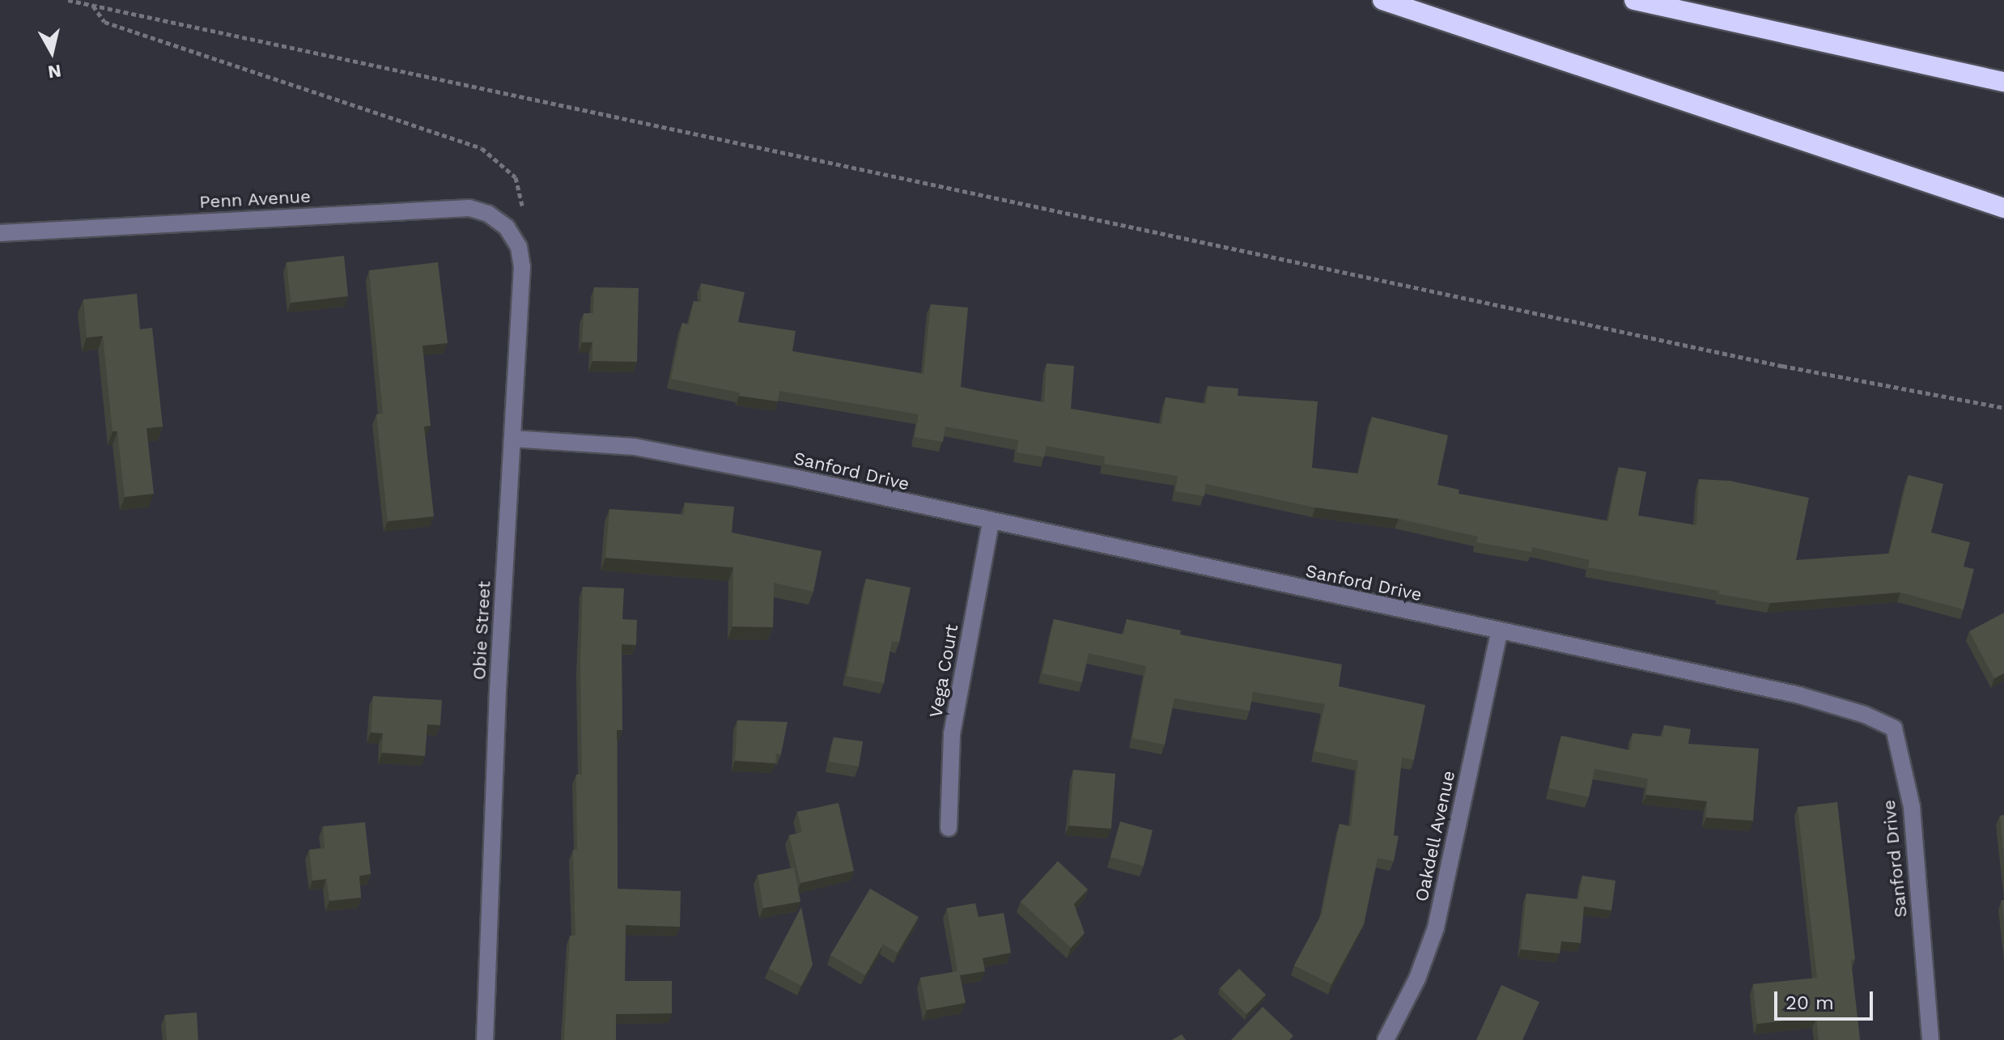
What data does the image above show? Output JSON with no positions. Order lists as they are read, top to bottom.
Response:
{
  "streets": {
    "street": [
      "Penn Avenue",
      "Sanford Drive",
      "Obie Street",
      "Vega Court",
      "Oakdell Avenue"
    ]
  },
  "crossings": [
    ["Penn Avenue", "Obie Street"],
    ["Sanford Drive", "Obie Street"],
    ["Sanford Drive", "Vega Court"],
    ["Sanford Drive", "Oakdell Avenue"]
  ],
  "scale_bar": "20 m",
  "north": "bottom"
}
